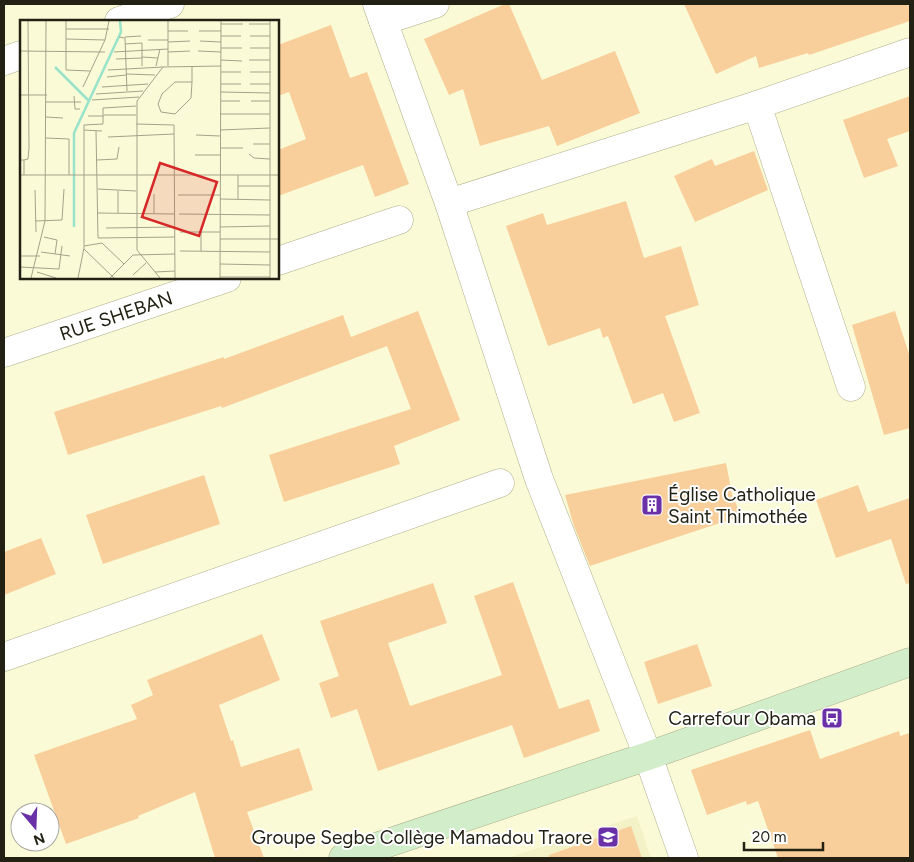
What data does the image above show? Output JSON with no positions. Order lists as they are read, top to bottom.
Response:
{
  "streets": {
    "street": ["RUE SHEBAN"]
  },
  "places": {
    "building": ["Église Catholique Saint Thimothée"],
    "bus stop": ["Carrefour Obama"],
    "school or university": ["Groupe Segbe Collège Mamadou Traore"]
  },
  "scale_bar": "20 m",
  "north": "bottom"
}
